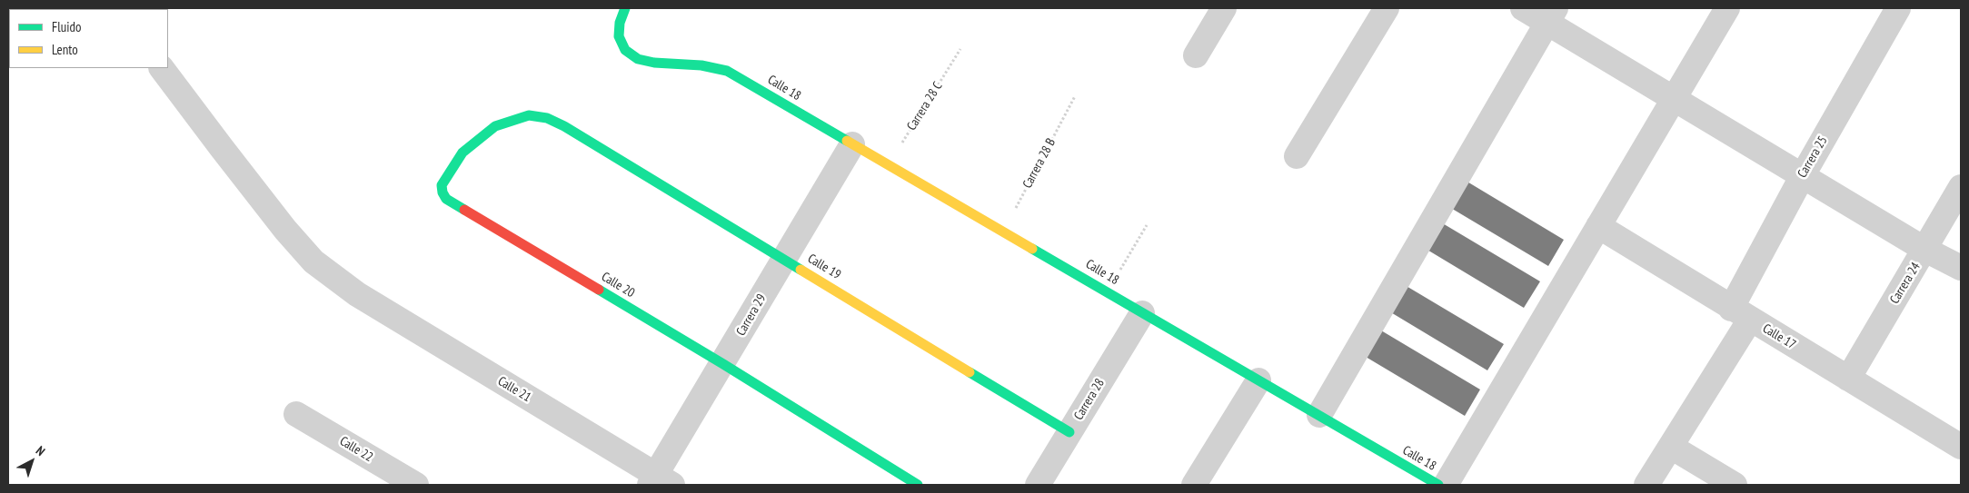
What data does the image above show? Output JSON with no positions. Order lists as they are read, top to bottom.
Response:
{
  "streets": {
    "street": [
      "Calle 18",
      "Carrera 25",
      "Calle 19",
      "Carrera 24",
      "Calle 20",
      "Carrera 29",
      "Calle 17",
      "Calle 21",
      "Carrera 28",
      "Calle 22"
    ],
    "path": ["Carrera 28 C", "Carrera 28 B"]
  },
  "crossings": [
    ["Calle 18", "Carrera 28 C"],
    ["Calle 18", "Carrera 28 B"],
    ["Calle 18", "Carrera 29"],
    ["Calle 18", "Carrera 28"],
    ["Carrera 25", "Calle 17"],
    ["Calle 19", "Calle 20"],
    ["Calle 19", "Carrera 29"],
    ["Calle 19", "Carrera 28"],
    ["Carrera 24", "Calle 17"],
    ["Calle 20", "Carrera 29"],
    ["Carrera 29", "Calle 21"]
  ],
  "legend": ["Fluido", "Lento"],
  "north": "top right"
}
